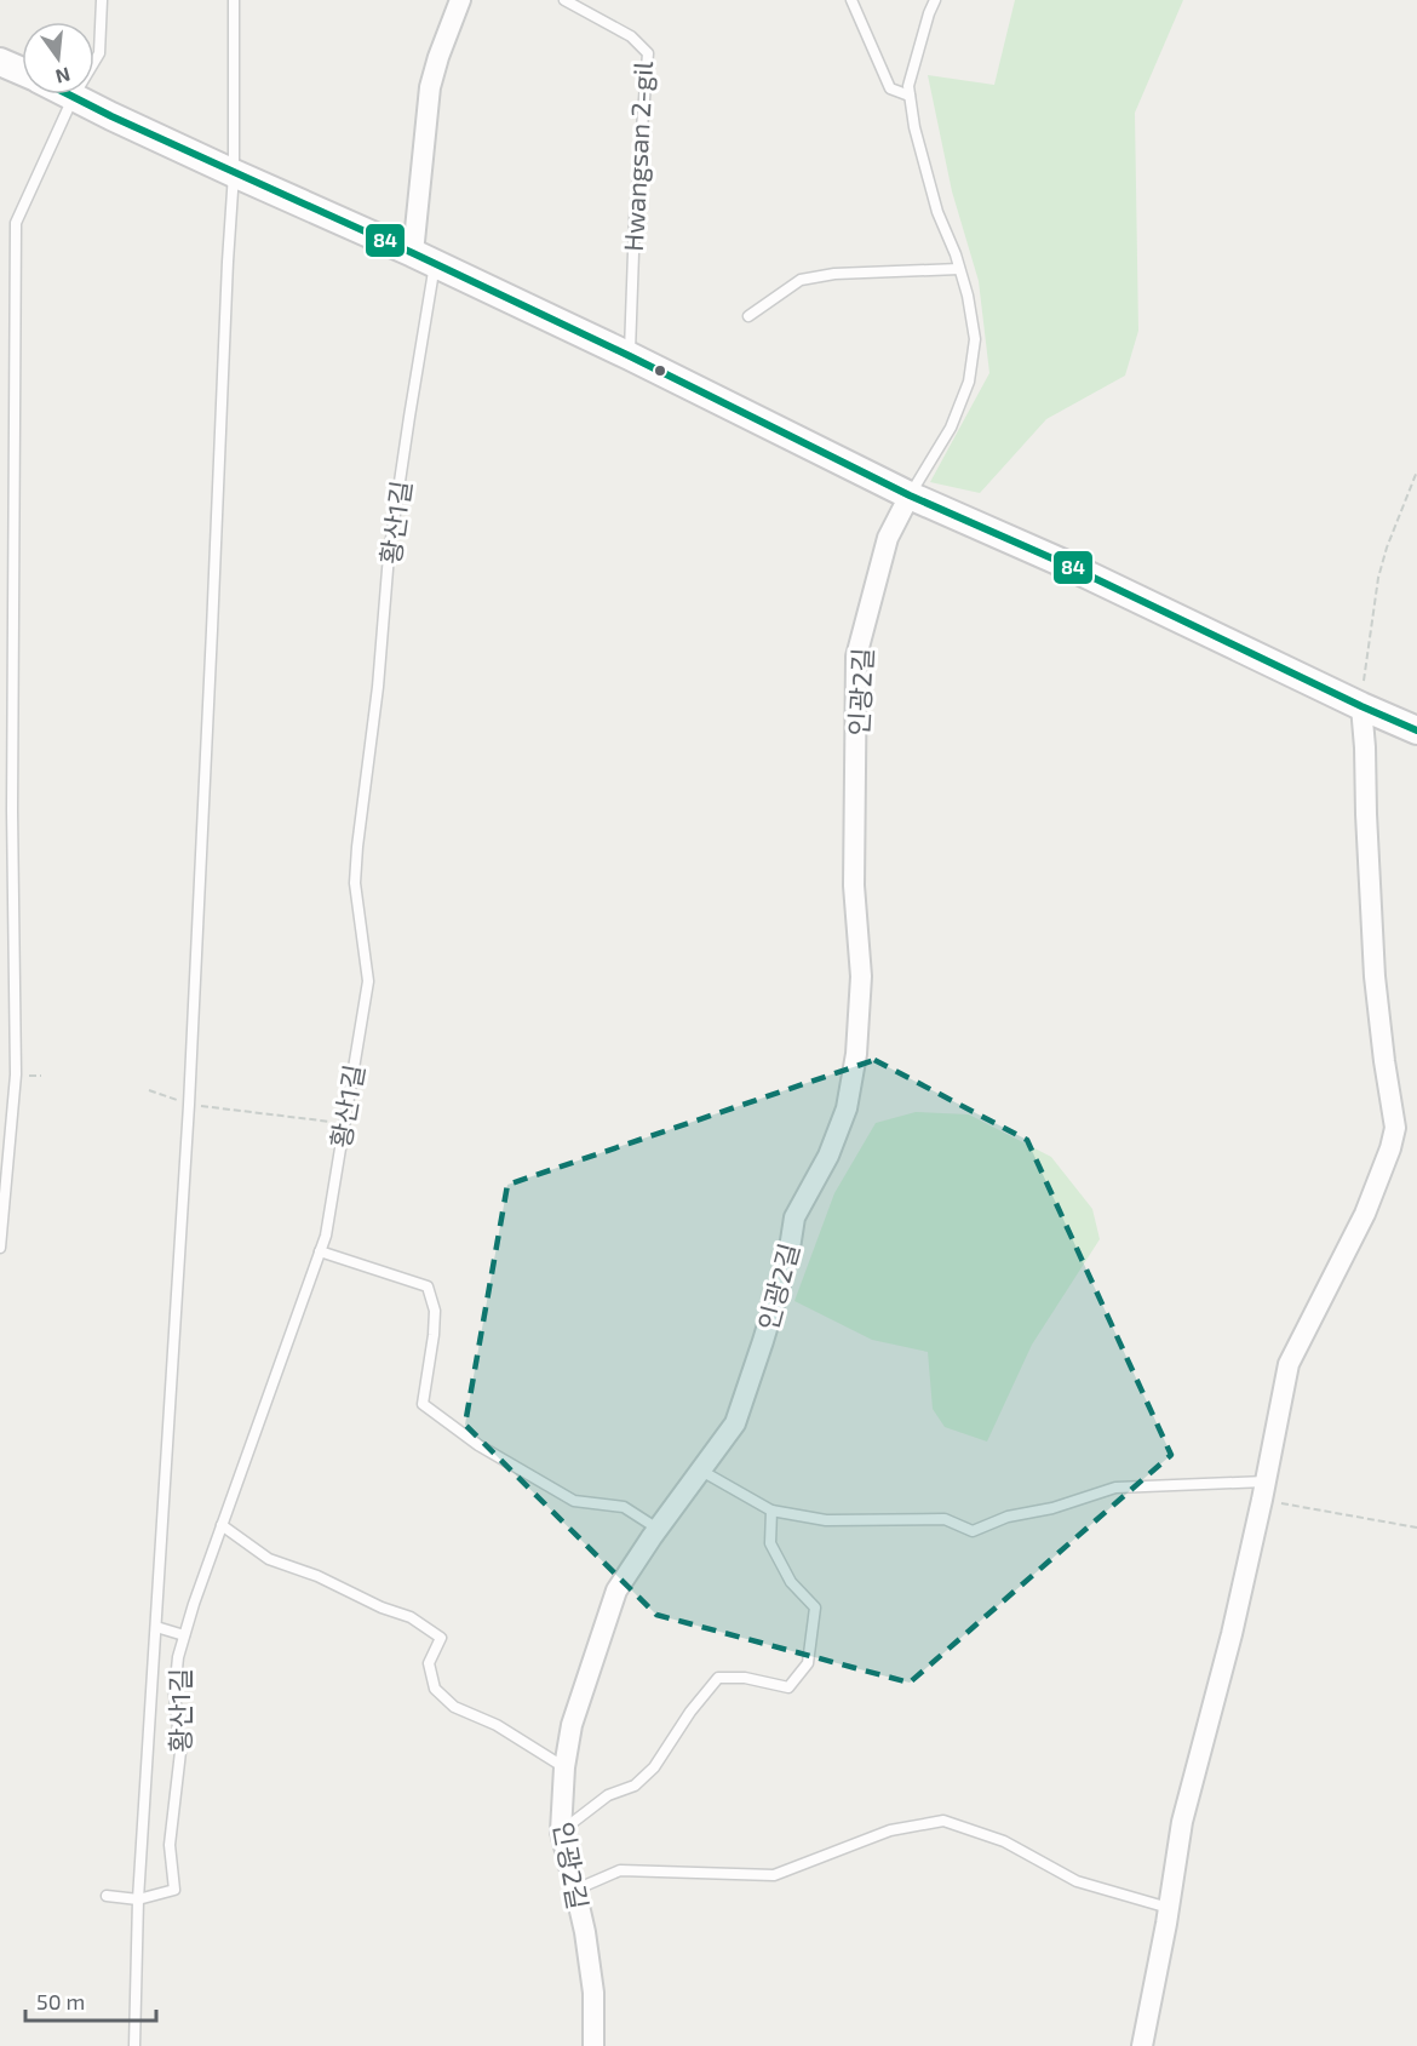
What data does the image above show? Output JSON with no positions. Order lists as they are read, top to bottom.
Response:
{
  "streets": {
    "street": ["인광2길"],
    "lane": ["Hwangsan 2-gil", "황산1길"]
  },
  "lines": ["transit line 84"],
  "scale_bar": "50 m",
  "north": "bottom"
}
